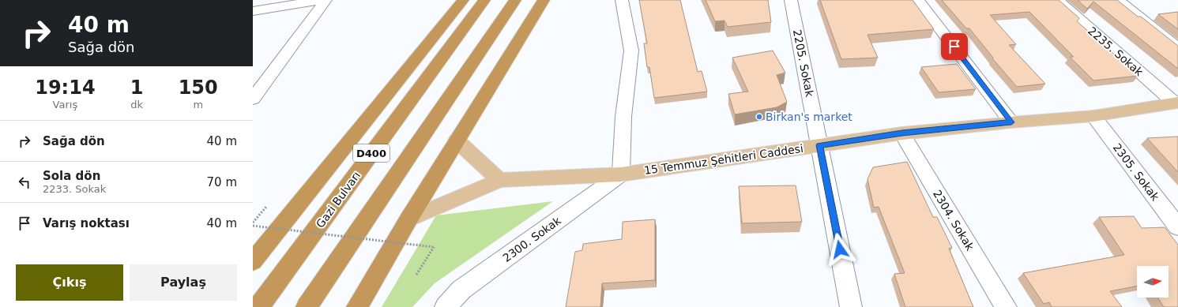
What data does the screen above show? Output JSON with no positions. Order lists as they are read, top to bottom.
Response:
{
  "streets": {
    "highway": ["D400", "Gazi Bulvarı"],
    "main road": ["15 Temmuz Şehitleri Caddesi"],
    "street": [
      "2235. Sokak",
      "2205. Sokak",
      "2305. Sokak",
      "2304. Sokak",
      "2300. Sokak"
    ]
  },
  "crossings": [
    ["2235. Sokak", "15 Temmuz Şehitleri Caddesi"],
    ["2205. Sokak", "15 Temmuz Şehitleri Caddesi"],
    ["15 Temmuz Şehitleri Caddesi", "2305. Sokak"],
    ["15 Temmuz Şehitleri Caddesi", "2304. Sokak"],
    ["15 Temmuz Şehitleri Caddesi", "2300. Sokak"]
  ],
  "places": ["Birkan's market"],
  "north": "right",
  "page": {
    "turn": ["40 m", "Sağa dön"],
    "eta": [
      "19:14",
      "Varış",
      "1",
      "dk",
      "150",
      "m"
    ],
    "list": [
      {
        "name": "Sağa dön",
        "value": "40 m"
      },
      {
        "name": "Sola dön",
        "note": "2233. Sokak",
        "value": "70 m"
      },
      {
        "name": "Varış noktası",
        "value": "40 m"
      }
    ],
    "buttons": ["Çıkış", "Paylaş"]
  }
}
